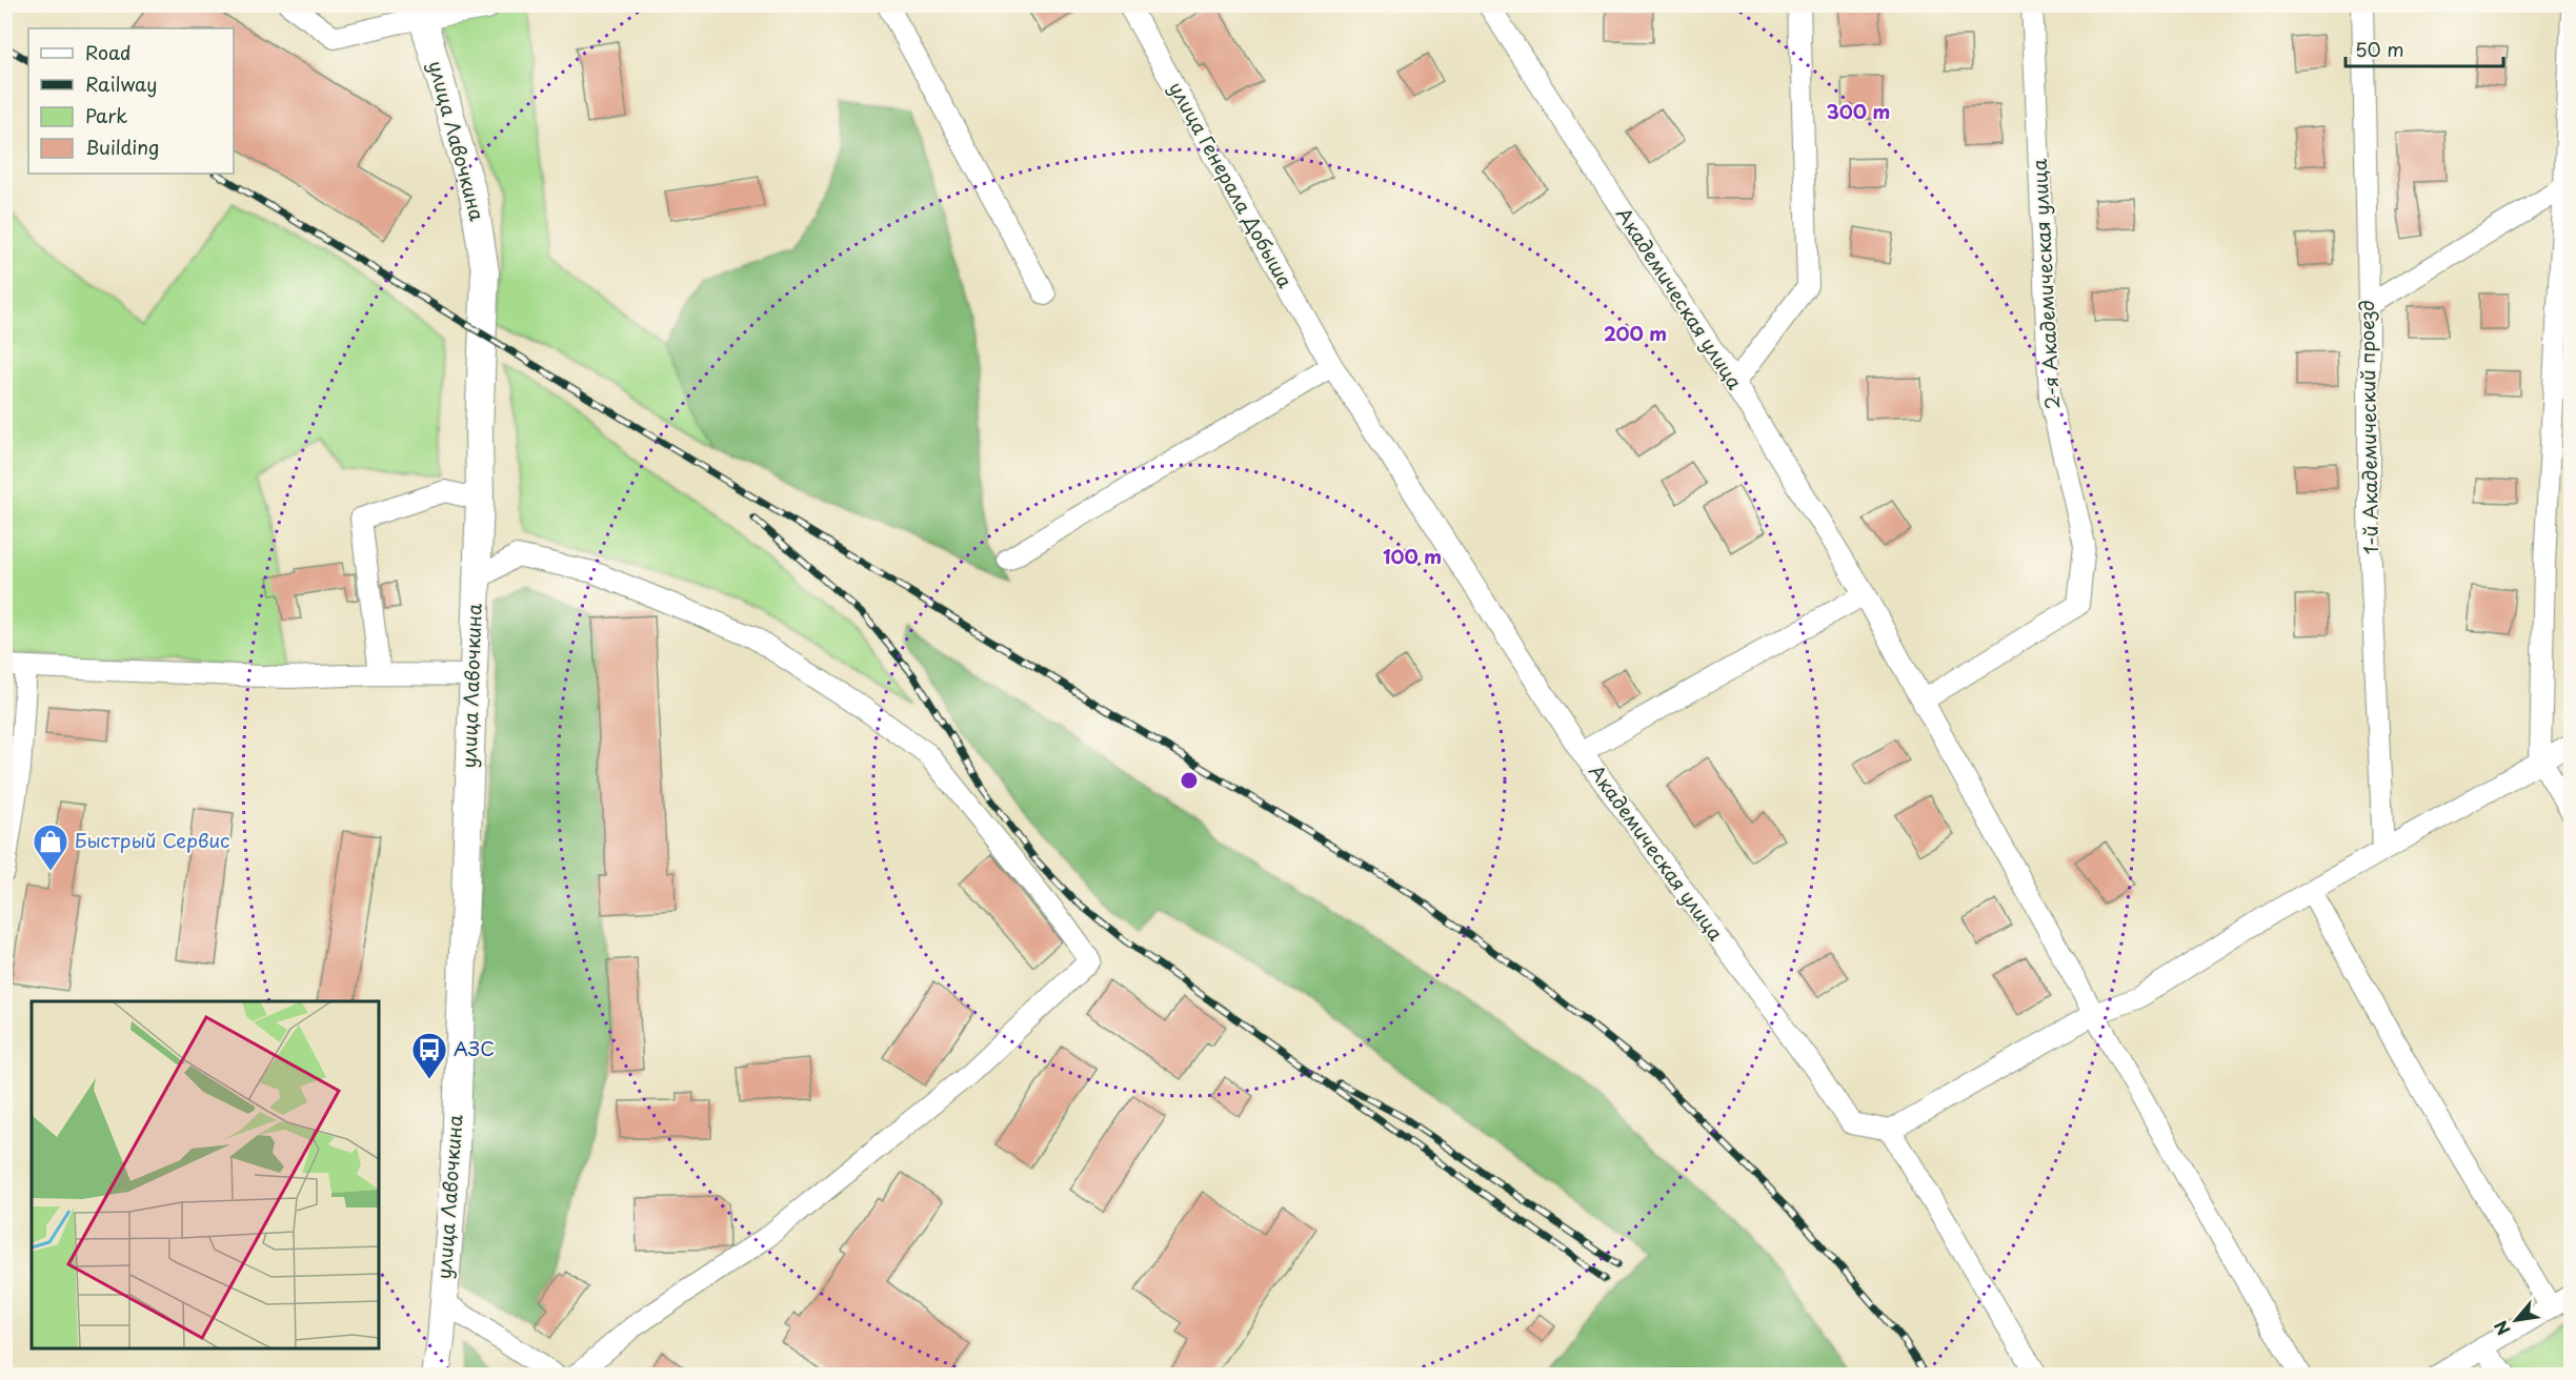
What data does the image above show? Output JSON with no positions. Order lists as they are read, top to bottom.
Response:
{
  "streets": {
    "main road": ["улица Лавочкина"],
    "street": [
      "улица Генерала Добыша",
      "2-я Академическая улица",
      "Академическая улица",
      "1-й Академический проезд"
    ]
  },
  "crossings": [
    ["улица Генерала Добыша", "Академическая улица"],
    ["2-я Академическая улица", "Академическая улица"]
  ],
  "places": {
    "shop": ["Быстрый Сервис"],
    "bus stop": ["АЗС"]
  },
  "legend": [
    "Road",
    "Railway",
    "Park",
    "Building"
  ],
  "scale_bar": "50 m",
  "north": "bottom left",
  "rings": ["300 m", "200 m", "100 m"]
}
